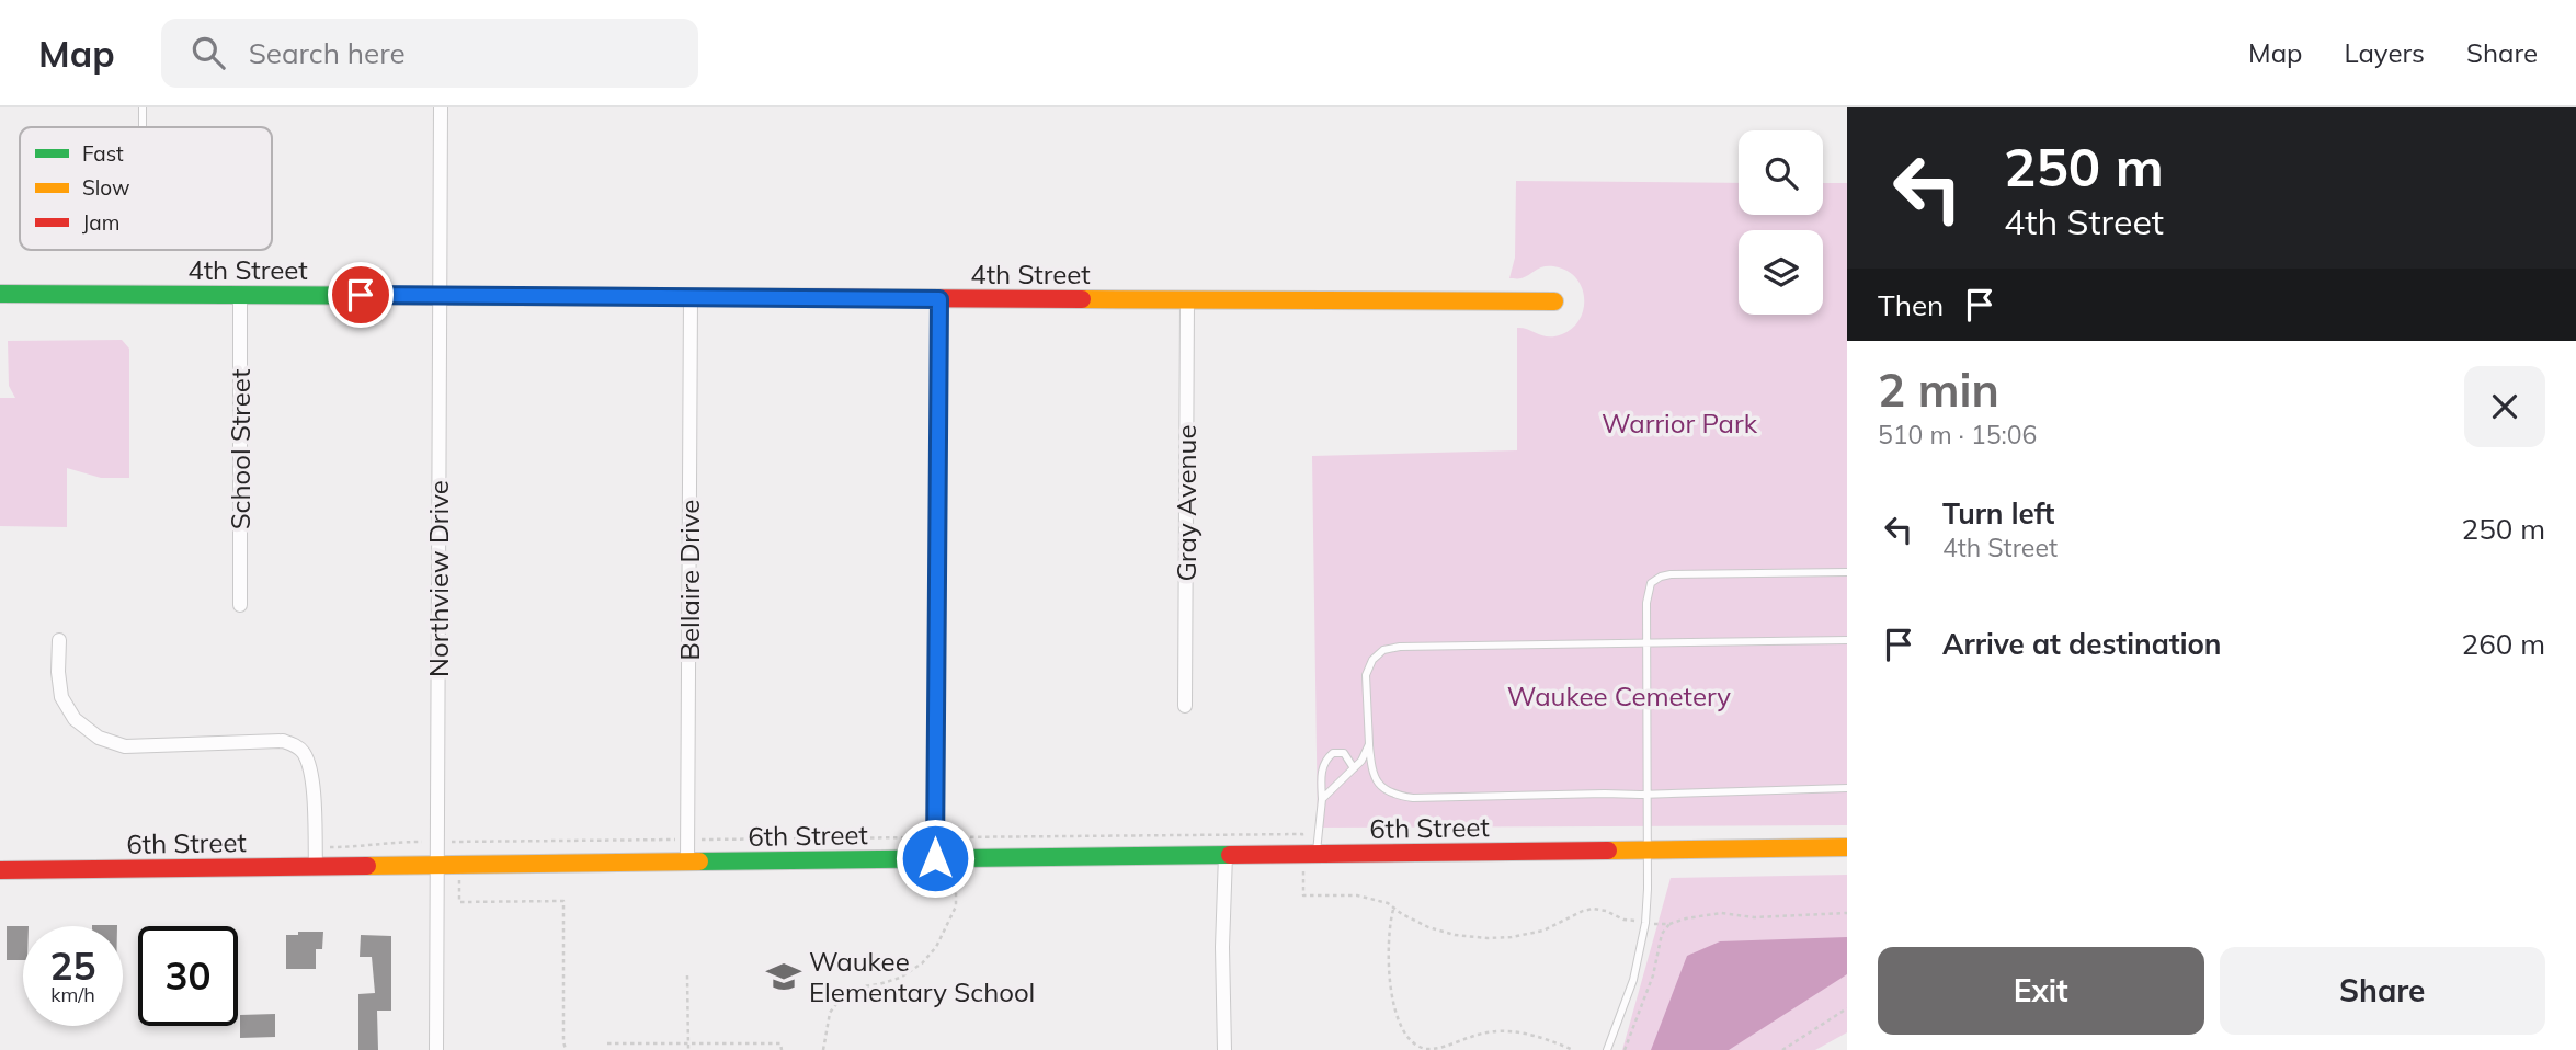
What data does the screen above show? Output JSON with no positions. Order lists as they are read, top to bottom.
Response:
{
  "streets": {
    "main road": ["4th Street", "6th Street"],
    "street": [
      "School Street",
      "Gray Avenue",
      "Northview Drive",
      "Bellaire Drive"
    ]
  },
  "crossings": [
    ["4th Street", "School Street"],
    ["4th Street", "Gray Avenue"],
    ["4th Street", "Northview Drive"],
    ["4th Street", "Bellaire Drive"],
    ["Northview Drive", "6th Street"],
    ["Bellaire Drive", "6th Street"]
  ],
  "parks": ["Warrior Park", "Waukee Cemetery"],
  "places": {
    "school or university": ["Waukee Elementary School"]
  },
  "legend": ["Fast", "Slow", "Jam"],
  "page": {
    "header": "Map",
    "search": "Search here",
    "nav": ["Map", "Layers", "Share"],
    "turn": ["250 m", "4th Street"],
    "then": "Then",
    "heading": ["2 min", "510 m · 15:06"],
    "list": [
      {
        "name": "Turn left",
        "note": "4th Street",
        "value": "250 m"
      },
      {
        "name": "Arrive at destination",
        "value": "260 m"
      }
    ],
    "speed": "25 km/h",
    "limit": "30",
    "buttons": ["Exit", "Share"]
  }
}
